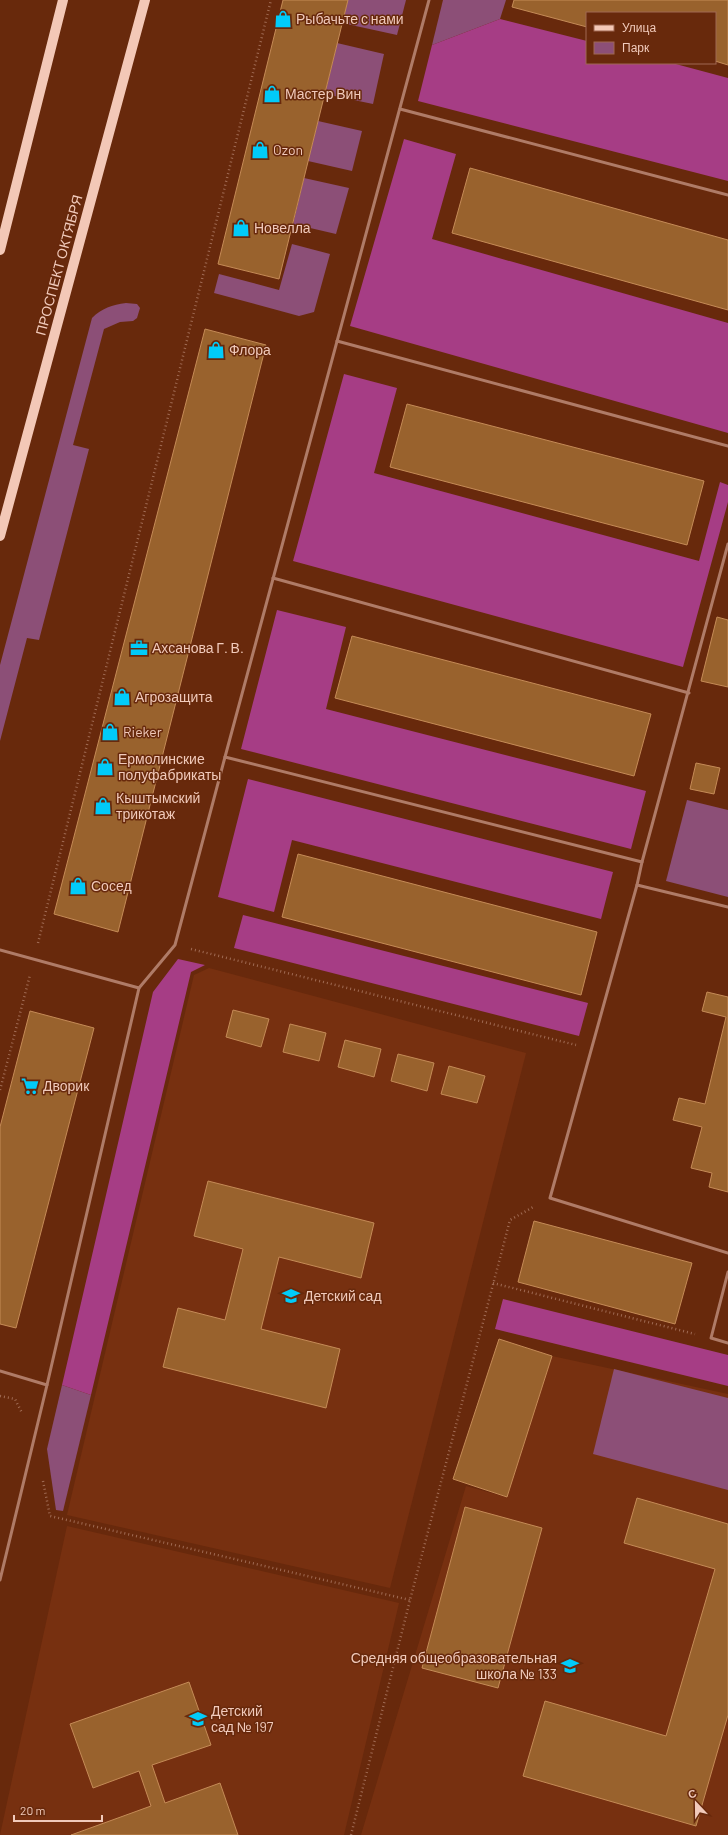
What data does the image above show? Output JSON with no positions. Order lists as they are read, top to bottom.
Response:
{
  "streets": {
    "main road": ["ПРОСПЕКТ ОКТЯБРЯ"]
  },
  "places": {
    "shop": [
      "Рыбачьте с нами",
      "Мастер Вин",
      "Ozon",
      "Новелла",
      "Флора",
      "Агрозащита",
      "Rieker",
      "Ермолинские полуфабрикаты",
      "Кыштымский трикотаж",
      "Сосед"
    ],
    "office": ["Ахсанова Г. В."],
    "supermarket": ["Дворик"],
    "school or university": ["Детский сад", "Средняя общеобразовательная школа № 133", "Детский сад № 197"]
  },
  "legend": ["Улица", "Парк"],
  "scale_bar": "20 m",
  "north": "top"
}
